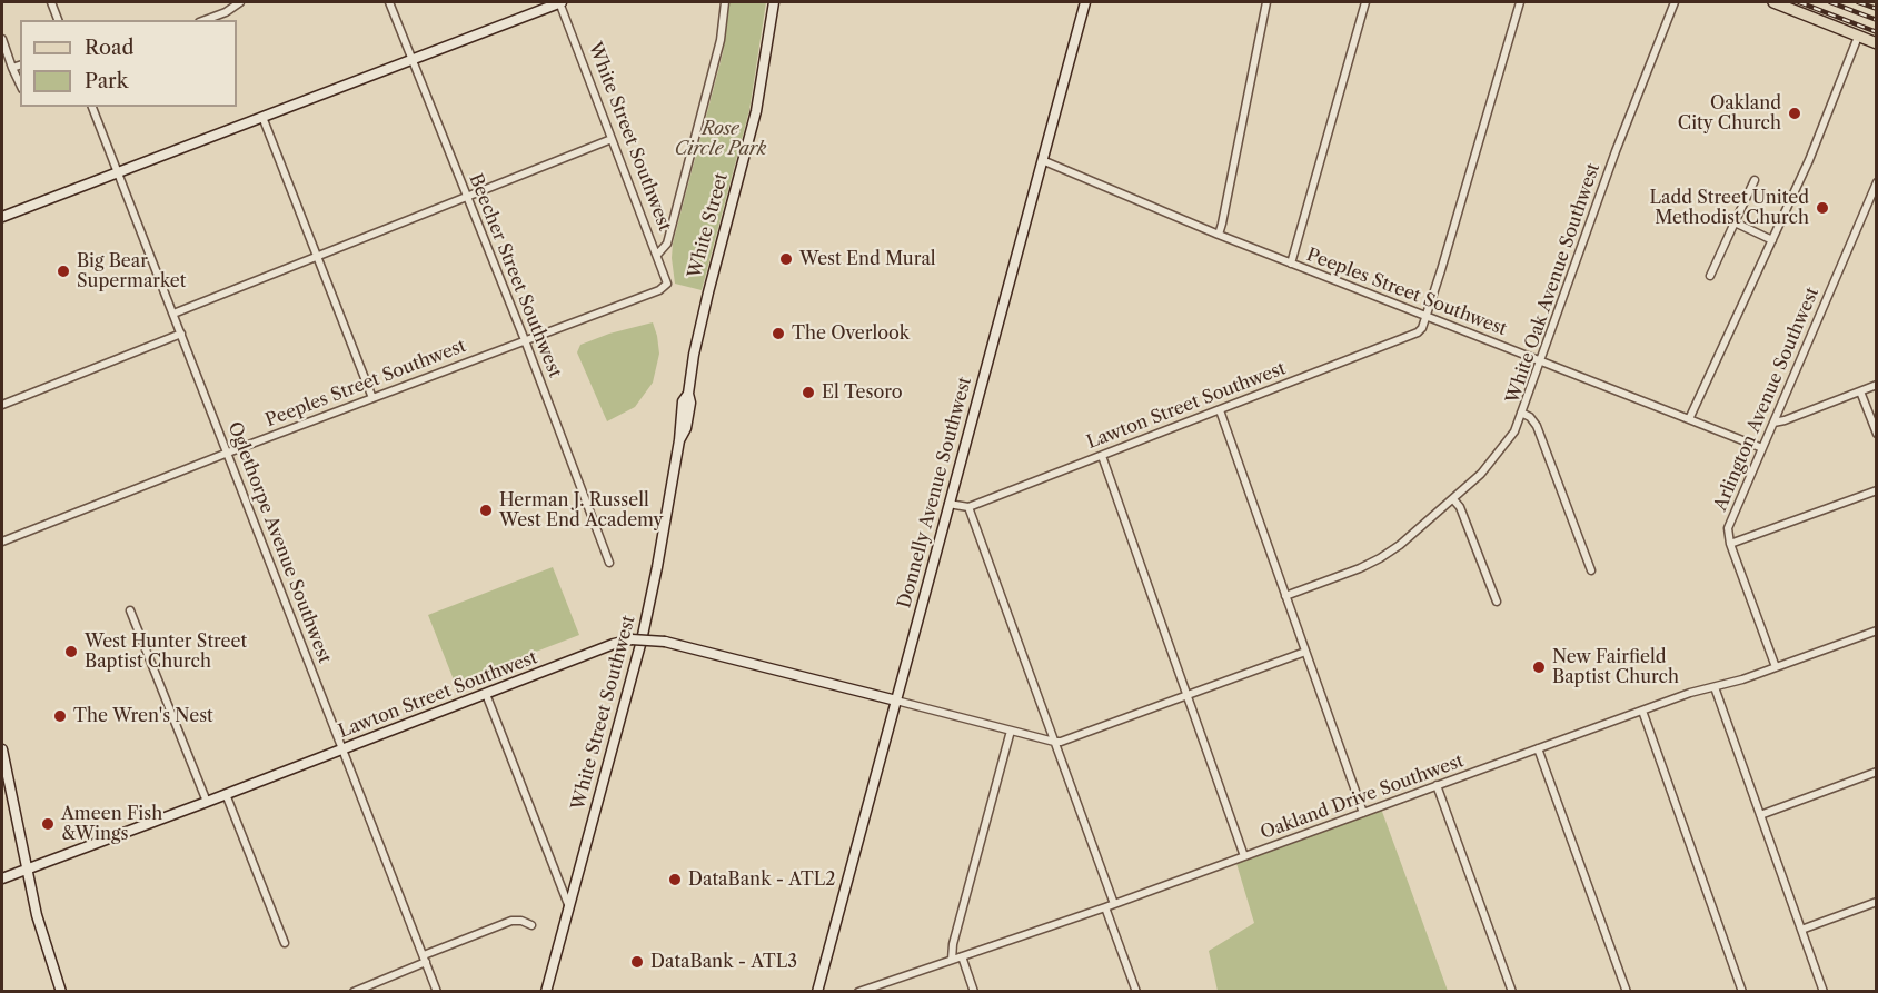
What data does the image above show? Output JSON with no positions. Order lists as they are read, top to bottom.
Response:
{
  "streets": {
    "street": [
      "White Street Southwest",
      "White Street",
      "Beecher Street Southwest",
      "White Oak Avenue Southwest",
      "Peeples Street Southwest",
      "Arlington Avenue Southwest",
      "Lawton Street Southwest",
      "Donnelly Avenue Southwest",
      "Oglethorpe Avenue Southwest",
      "Oakland Drive Southwest"
    ]
  },
  "crossings": [
    ["White Street Southwest", "White Street"],
    ["White Street Southwest", "Peeples Street Southwest"],
    ["Beecher Street Southwest", "Peeples Street Southwest"],
    ["White Oak Avenue Southwest", "Peeples Street Southwest"],
    ["Peeples Street Southwest", "Arlington Avenue Southwest"],
    ["Peeples Street Southwest", "Lawton Street Southwest"],
    ["Peeples Street Southwest", "Donnelly Avenue Southwest"],
    ["Peeples Street Southwest", "Oglethorpe Avenue Southwest"],
    ["Arlington Avenue Southwest", "Oakland Drive Southwest"],
    ["Lawton Street Southwest", "Donnelly Avenue Southwest"],
    ["Lawton Street Southwest", "Oglethorpe Avenue Southwest"]
  ],
  "parks": ["Rose Circle Park"],
  "places": [
    "Oakland City Church",
    "Ladd Street United Methodist Church",
    "West End Mural",
    "Big Bear Supermarket",
    "The Overlook",
    "El Tesoro",
    "Herman J. Russell West End Academy",
    "West Hunter Street Baptist Church",
    "New Fairfield Baptist Church",
    "The Wren's Nest",
    "Ameen Fish &Wings",
    "DataBank - ATL2",
    "DataBank - ATL3"
  ],
  "legend": ["Road", "Park"]
}
